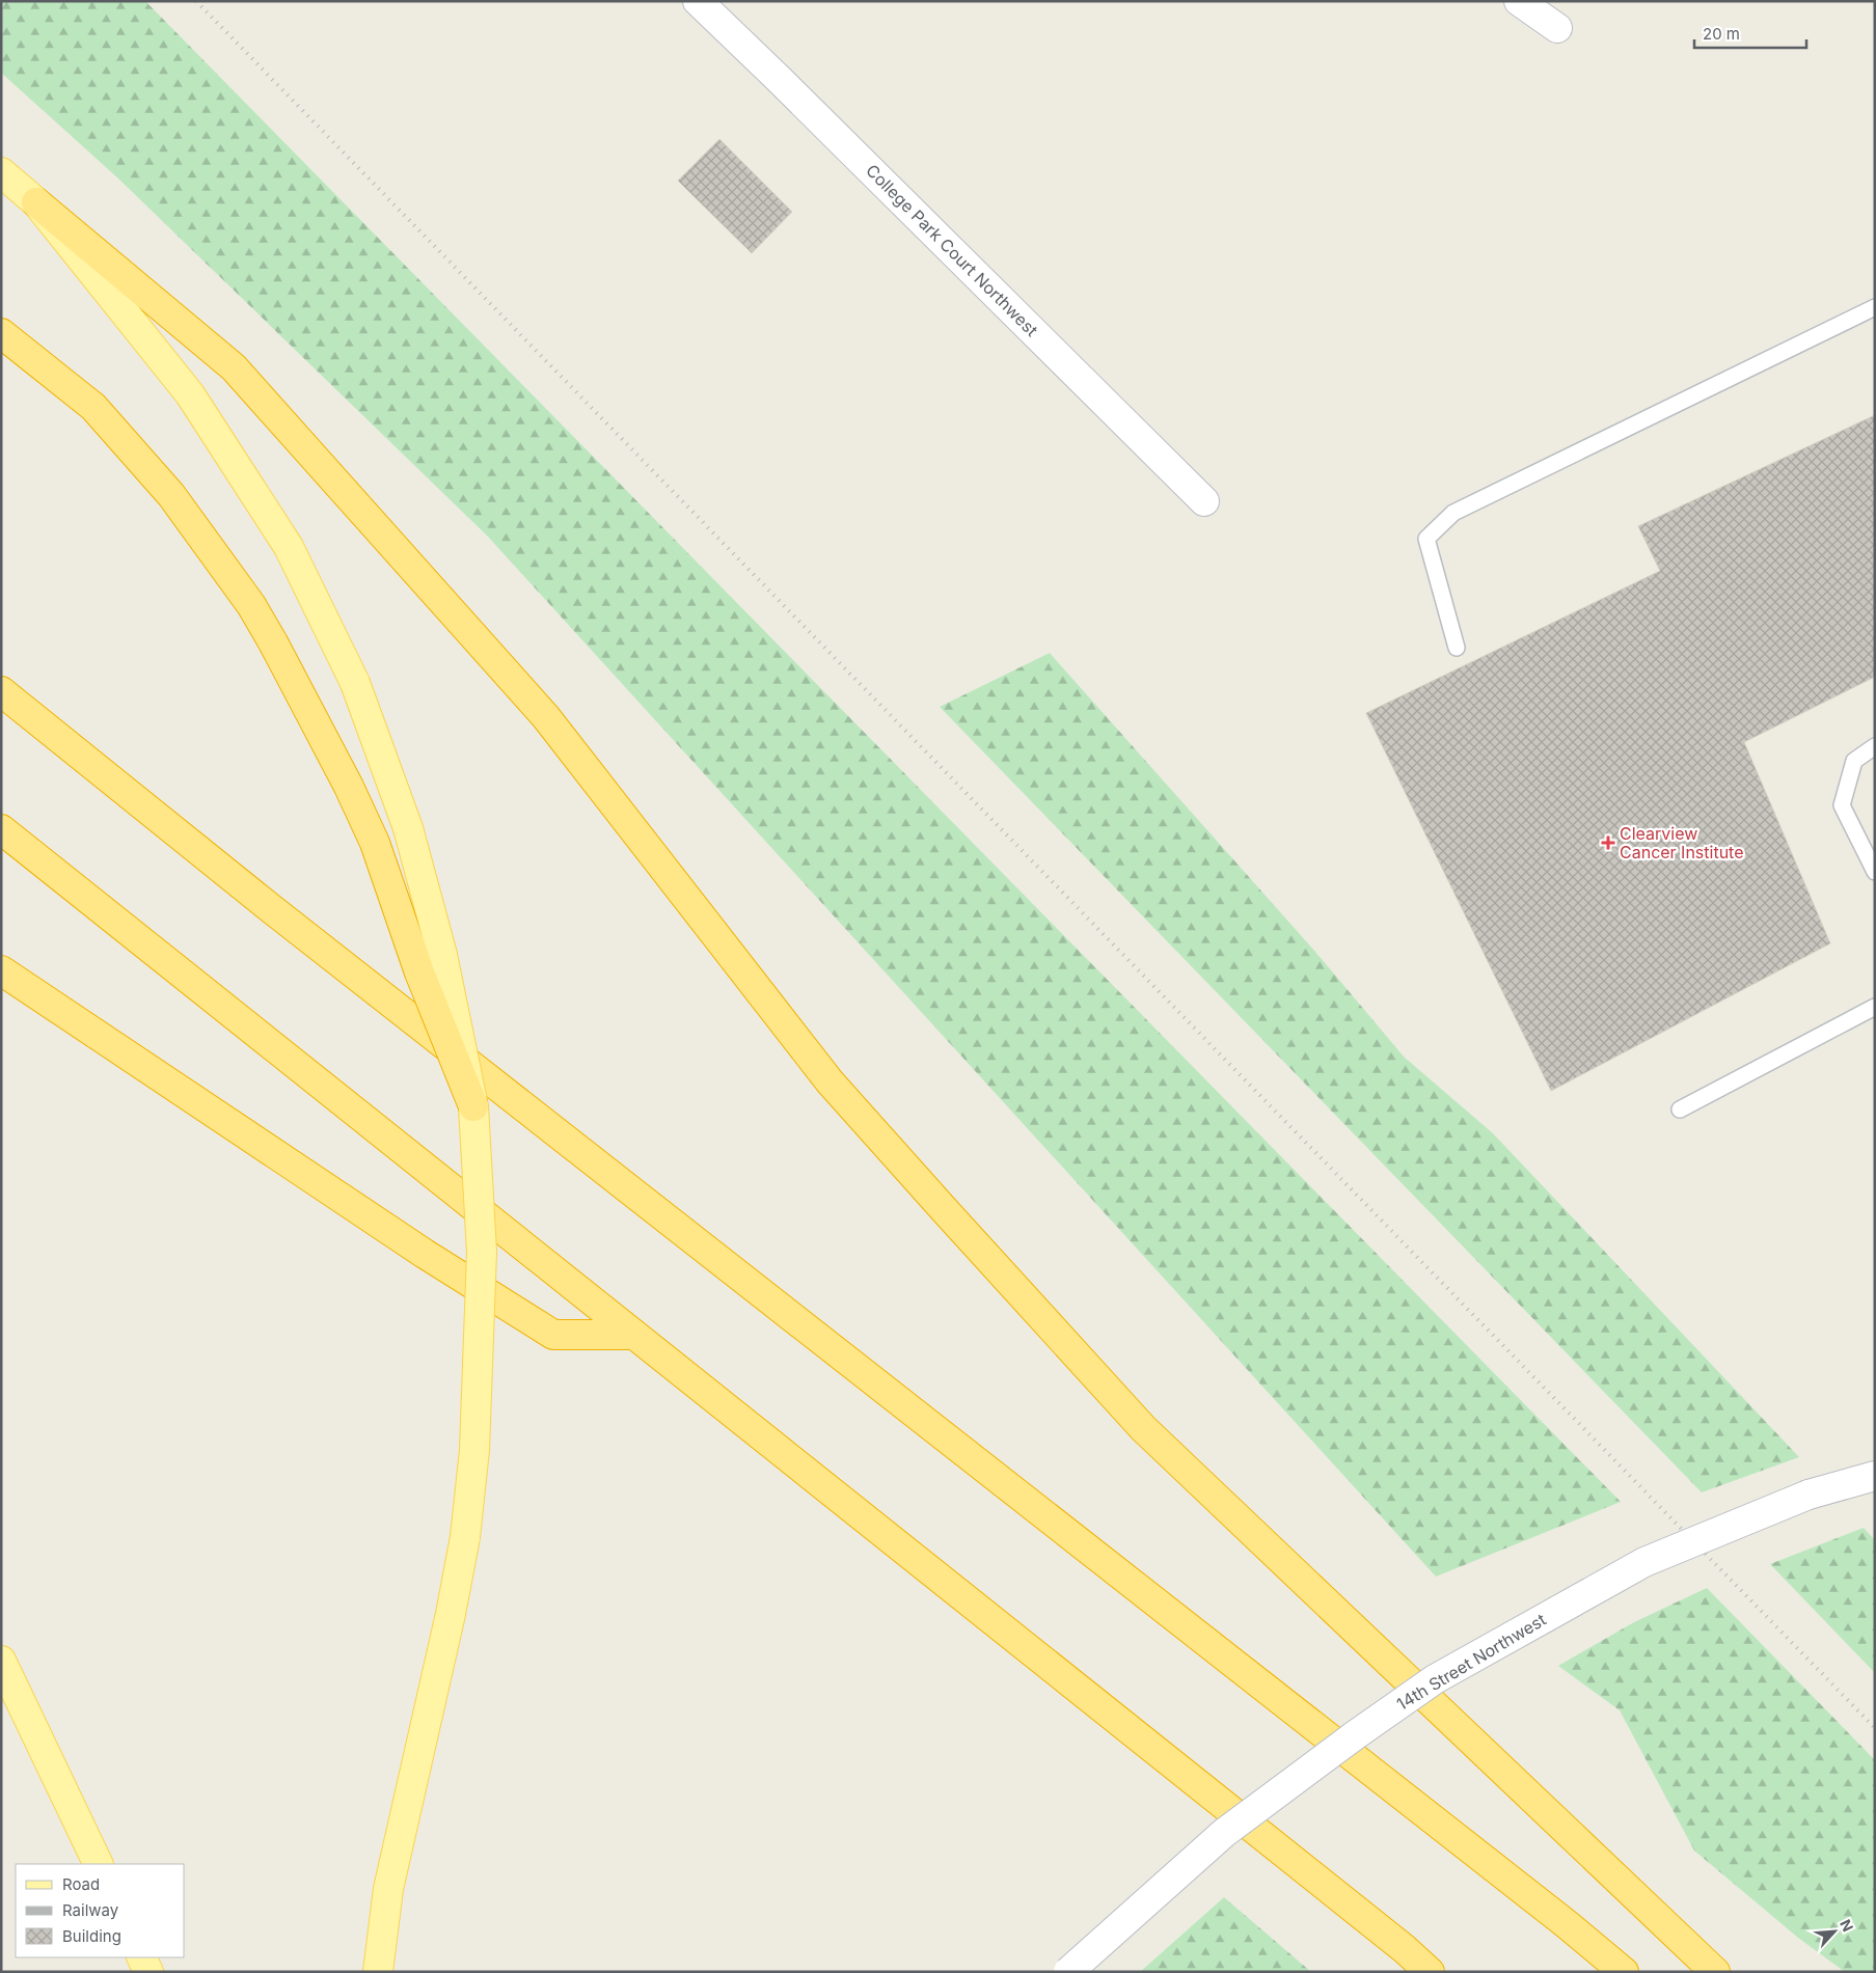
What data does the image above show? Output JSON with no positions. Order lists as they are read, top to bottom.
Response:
{
  "streets": {
    "street": ["College Park Court Northwest", "14th Street Northwest"]
  },
  "places": {
    "health": ["Clearview Cancer Institute"]
  },
  "legend": ["Road", "Railway", "Building"],
  "scale_bar": "20 m",
  "north": "top right"
}
